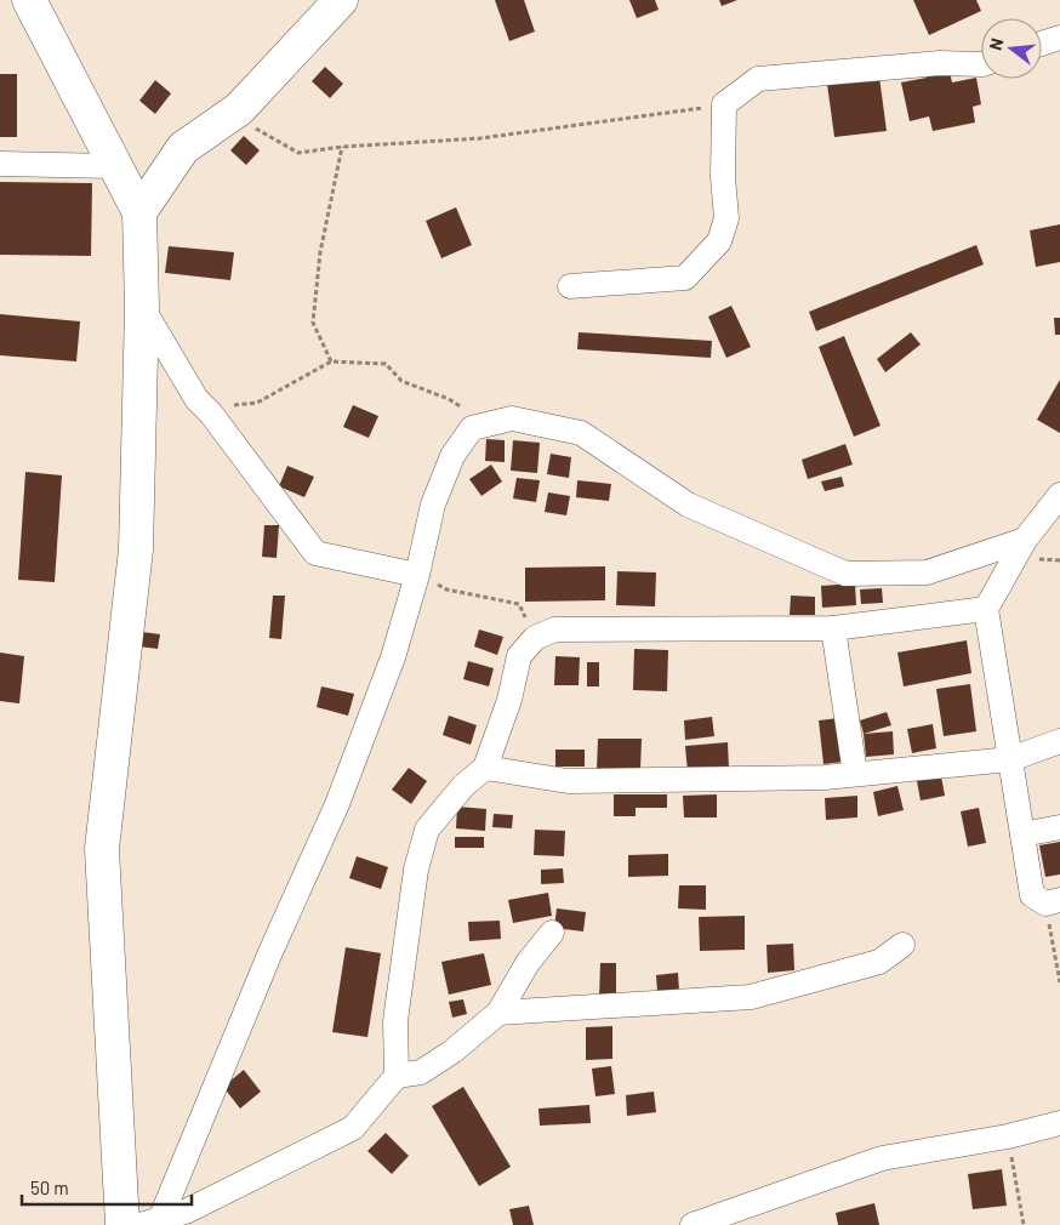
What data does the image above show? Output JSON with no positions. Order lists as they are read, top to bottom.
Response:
{
  "scale_bar": "50 m",
  "north": "left"
}
